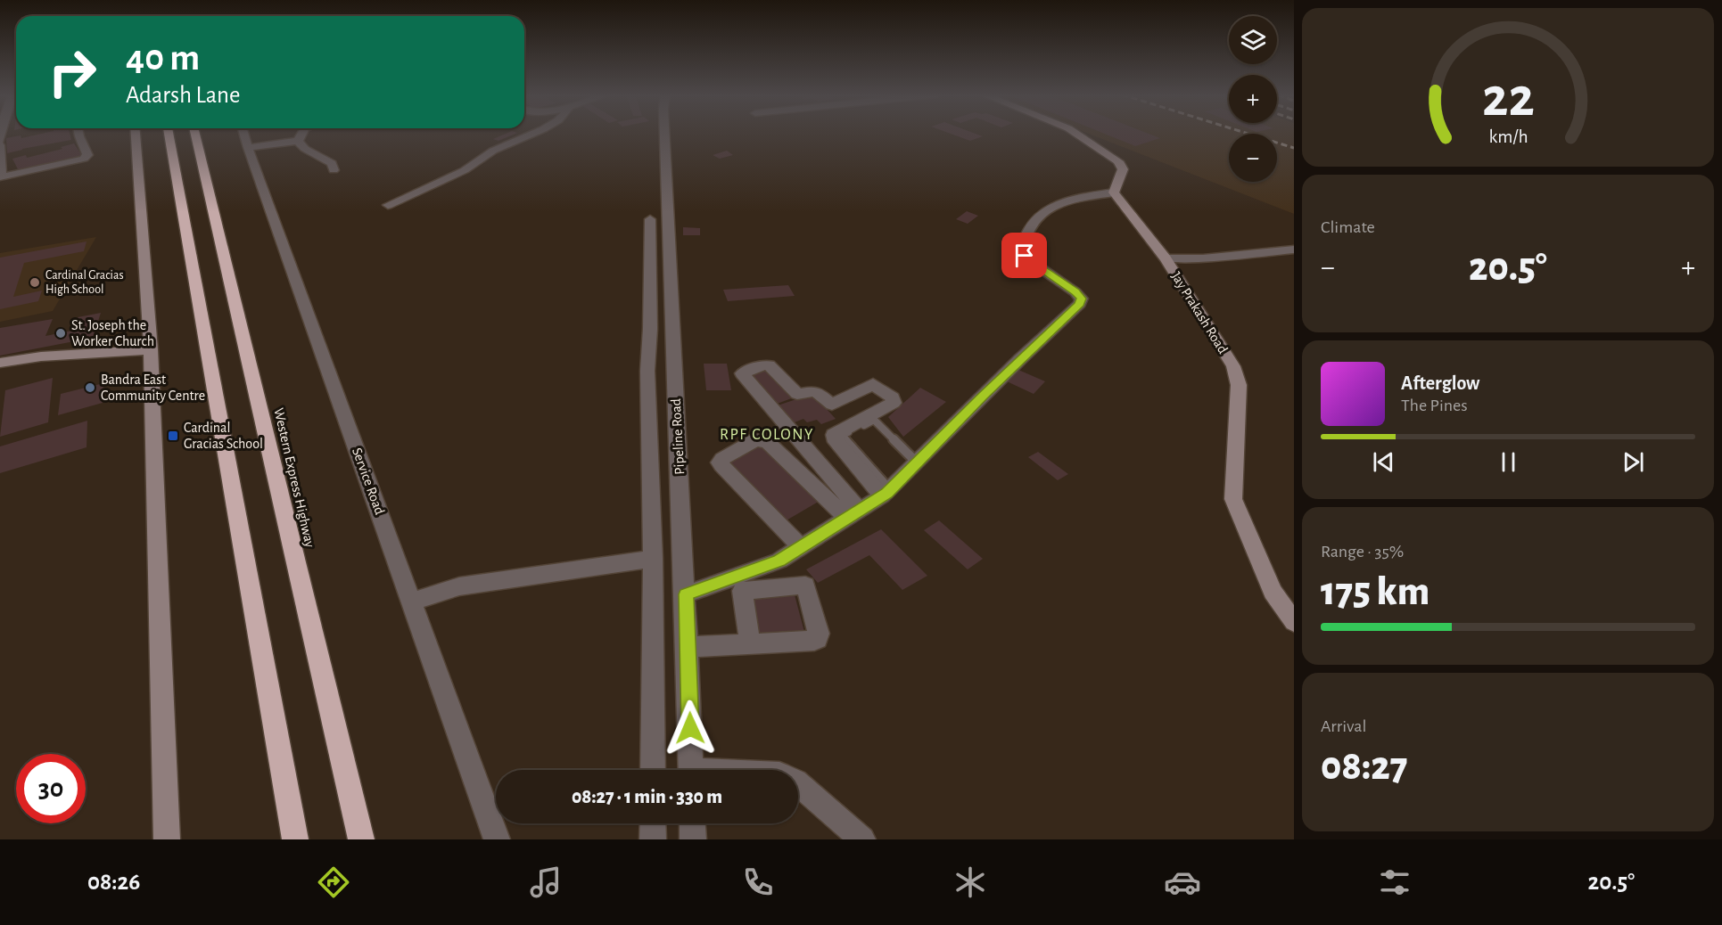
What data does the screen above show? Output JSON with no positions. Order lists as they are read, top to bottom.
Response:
{
  "streets": {
    "highway": ["Western Express Highway"],
    "street": ["Jay Prakash Road", "Pipeline Road", "Service Road"]
  },
  "districts": ["RPF COLONY"],
  "places": {
    "other": ["Cardinal Gracias High School", "St. Joseph the Worker Church", "Bandra East Community Centre"],
    "transit": ["Cardinal Gracias School"]
  },
  "page": {
    "map_buttons": ["+", "−"],
    "turn": ["40 m", "Adarsh Lane"],
    "tile": [
      "Climate",
      ["Range · 35%", "175 km"],
      ["Arrival", "08:27"]
    ],
    "heat": ["−", "20.5°", "+"],
    "song": ["Afterglow", "The Pines"],
    "limit": "30",
    "trip": "08:27 · 1 min · 330 m",
    "tabs": ["08:26", "20.5°"],
    "gauge": ["22", "km/h"]
  }
}
